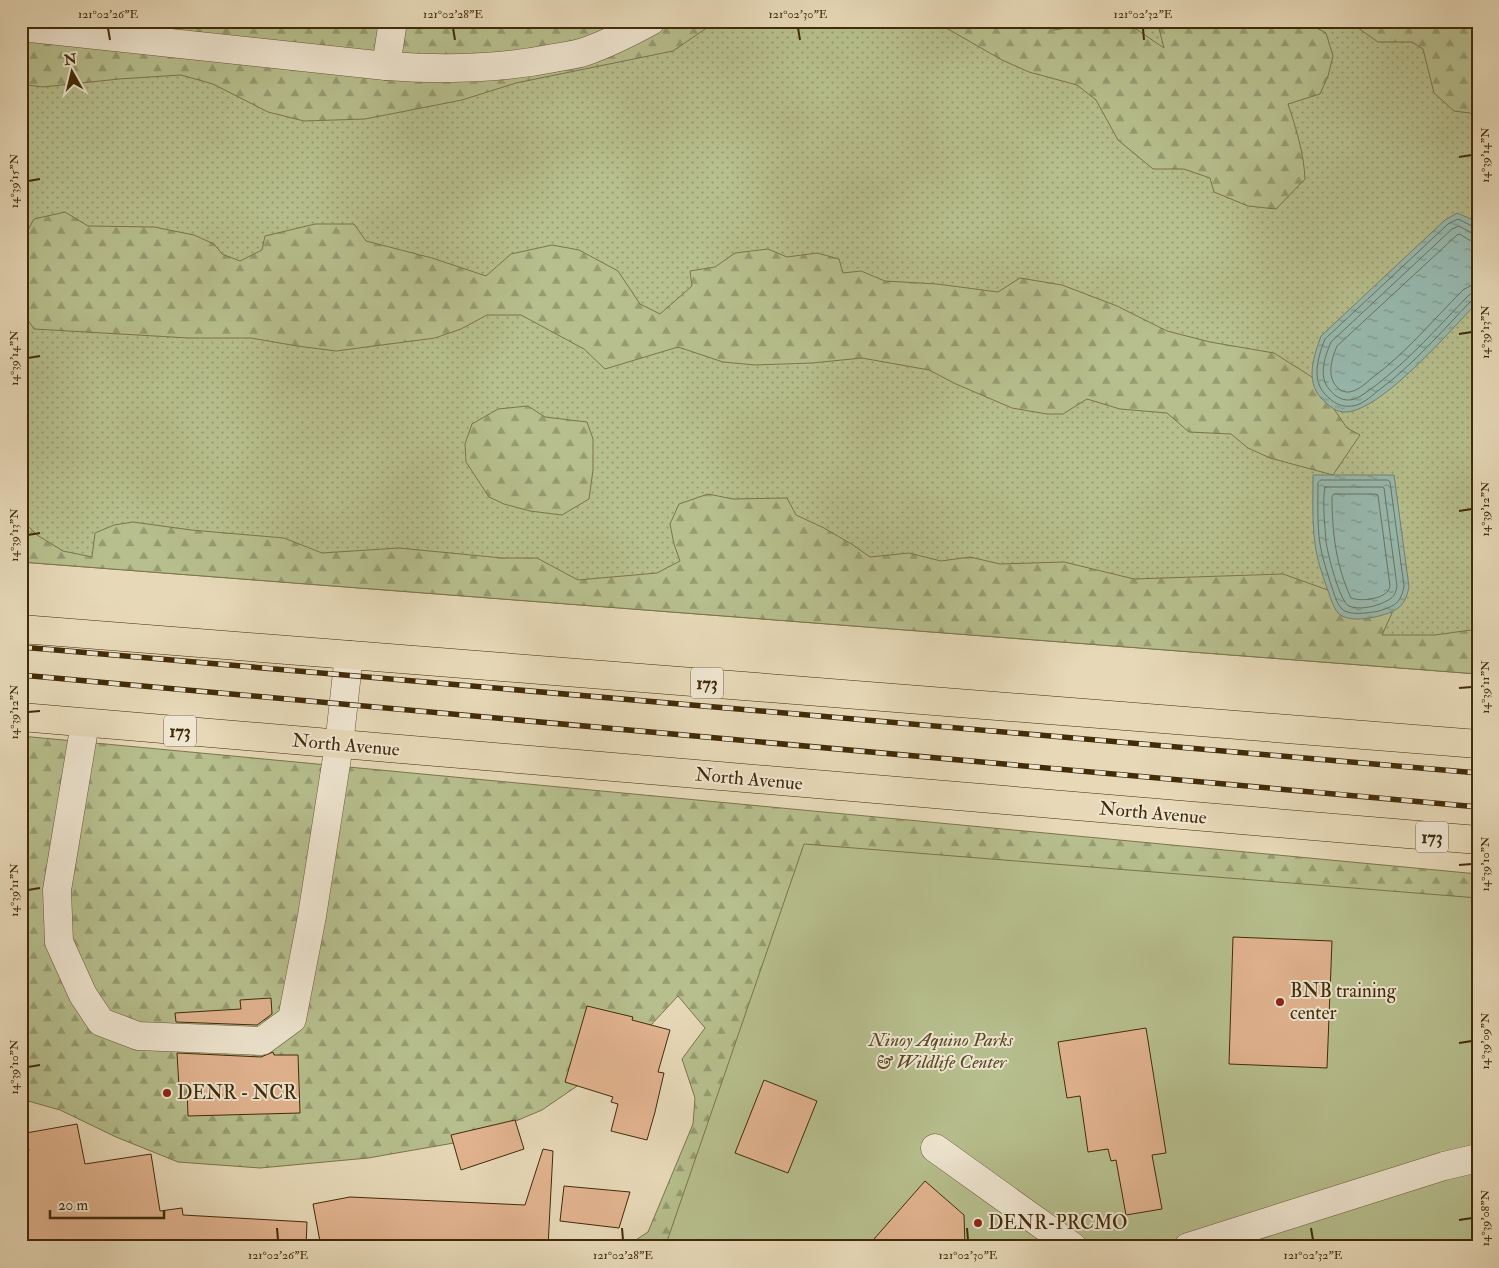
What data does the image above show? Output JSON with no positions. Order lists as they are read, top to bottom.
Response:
{
  "streets": {
    "main road": ["173", "North Avenue"]
  },
  "parks": ["Ninoy Aquino Parks & Wildlife Center"],
  "places": ["BNB training center", "DENR - NCR", "DENR-PRCMO"],
  "scale_bar": "20 m",
  "north": "top",
  "coordinates": [
    "121°02'26\"E",
    "121°02'28\"E",
    "121°02'30\"E",
    "121°02'32\"E",
    "14°39'14\"N",
    "14°39'15\"N",
    "14°39'13\"N",
    "14°39'12\"N",
    "14°39'11\"N",
    "14°39'10\"N",
    "14°39'09\"N",
    "14°39'08\"N"
  ]
}
